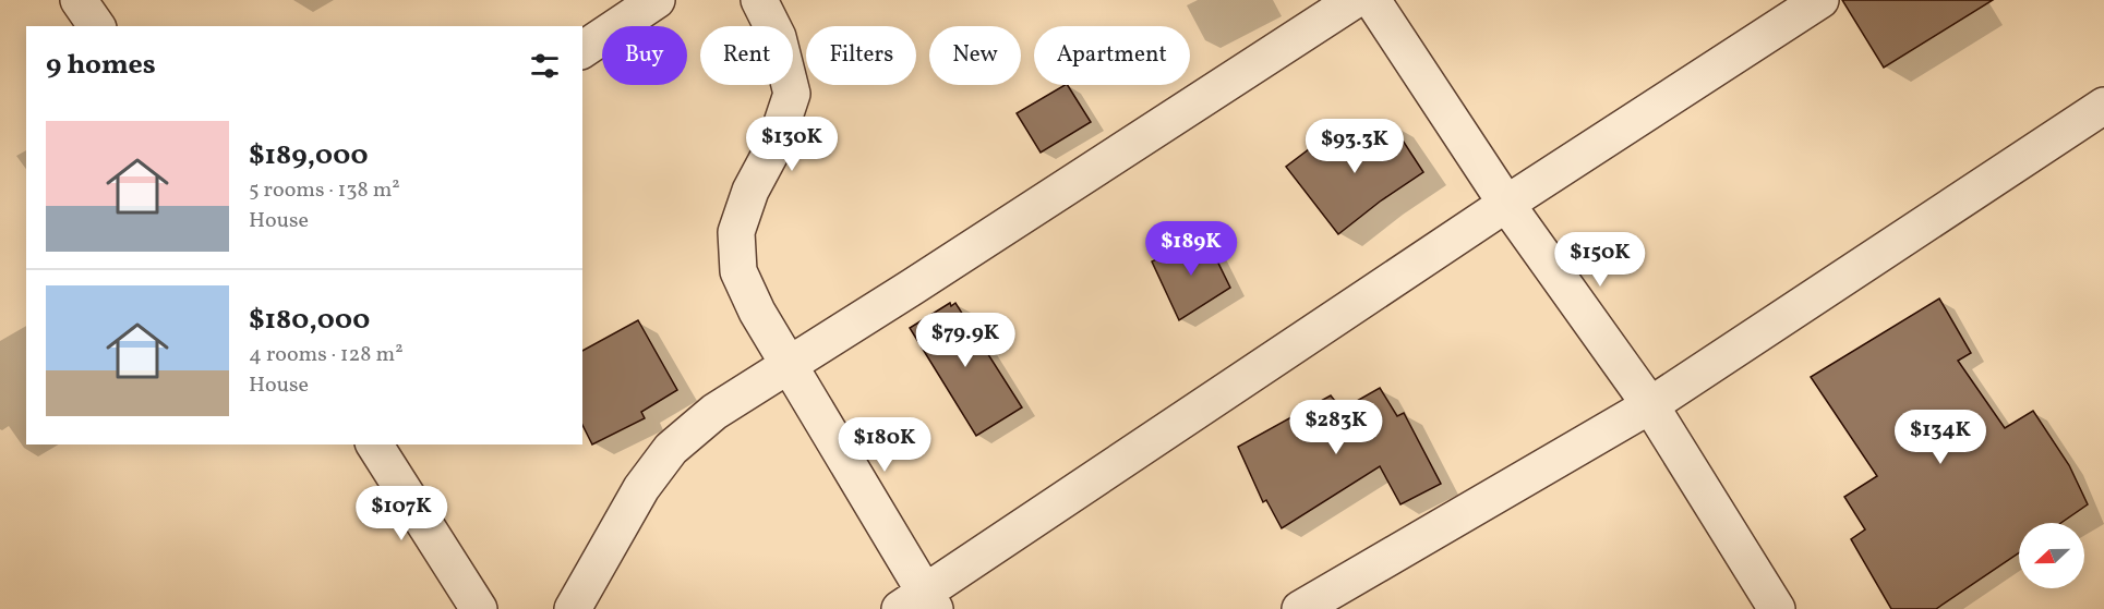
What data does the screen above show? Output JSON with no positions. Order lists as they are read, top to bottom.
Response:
{
  "north": "left",
  "page": {
    "chip": [
      "Buy",
      "Rent",
      "Filters",
      "New",
      "Apartment"
    ],
    "heading": "9 homes",
    "list": [
      {
        "name": "$189,000",
        "note": "5 rooms · 138 m² · House"
      },
      {
        "name": "$180,000",
        "note": "4 rooms · 128 m² · House"
      }
    ],
    "price": [
      "$130K",
      "$93.3K",
      "$189K",
      "$150K",
      "$79.9K",
      "$283K",
      "$134K",
      "$180K",
      "$107K"
    ]
  }
}
